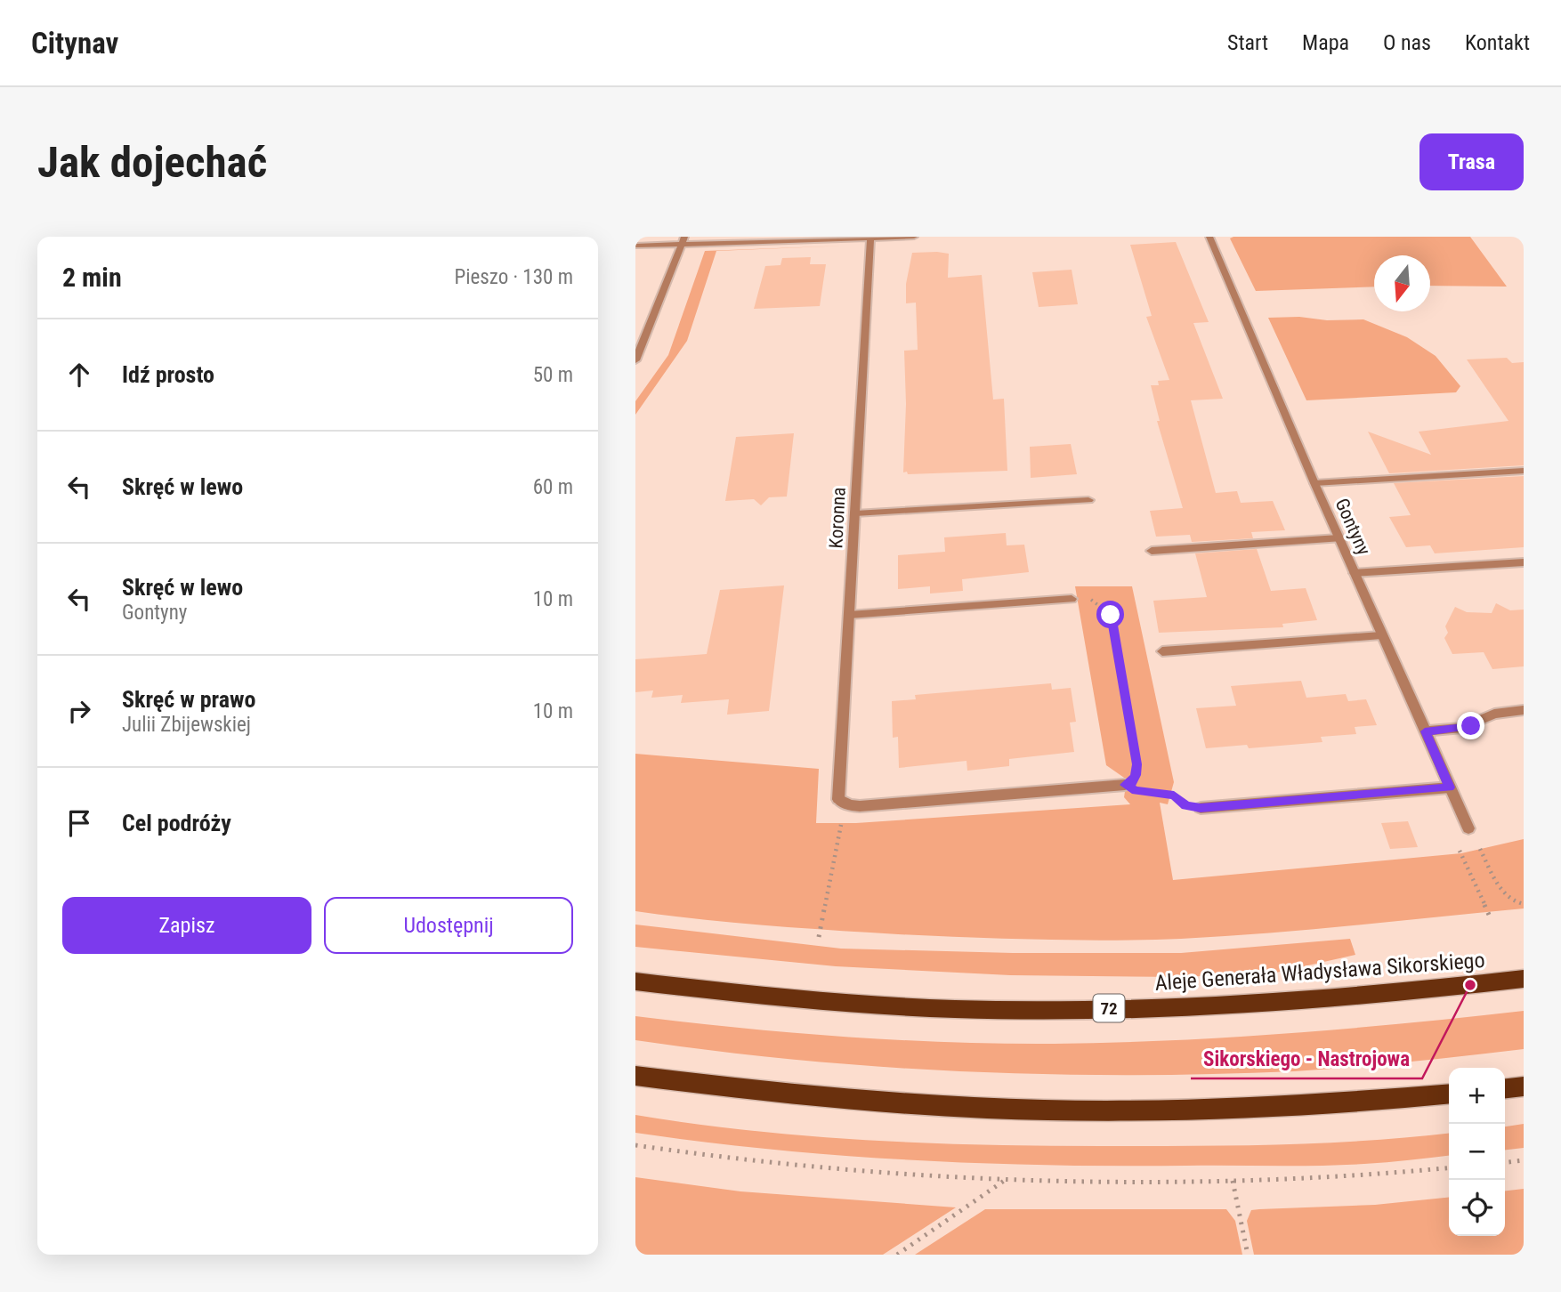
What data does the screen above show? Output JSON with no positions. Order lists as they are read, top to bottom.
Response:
{
  "streets": {
    "main road": ["Aleje Generała Władysława Sikorskiego", "72"],
    "street": ["Koronna", "Gontyny"]
  },
  "places": ["Sikorskiego - Nastrojowa"],
  "north": "bottom",
  "page": {
    "header": "Citynav",
    "nav": [
      "Start",
      "Mapa",
      "O nas",
      "Kontakt"
    ],
    "buttons": [
      "Trasa",
      ["Zapisz", "Udostępnij"]
    ],
    "title": "Jak dojechać",
    "heading": ["2 min", "Pieszo · 130 m"],
    "list": [
      ["Idź prosto", "50 m"],
      ["Skręć w lewo", "60 m"],
      ["Skręć w lewo", "Gontyny", "10 m"],
      ["Skręć w prawo", "Julii Zbijewskiej", "10 m"],
      "Cel podróży"
    ],
    "map_buttons": ["+", "−"]
  }
}
